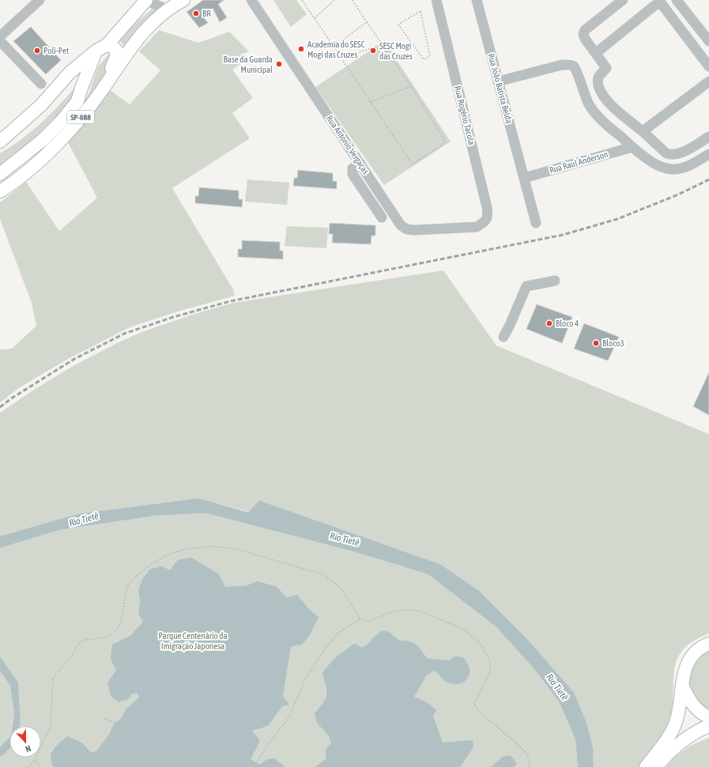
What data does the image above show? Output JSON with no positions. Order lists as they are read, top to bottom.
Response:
{
  "streets": {
    "main road": ["SP-088"],
    "street": [
      "Rua João Batista Belda",
      "Rua Rogério Tacola",
      "Rua Antonio Vergaças",
      "Rua Raul Anderson"
    ]
  },
  "crossings": [
    ["Rua João Batista Belda", "Rua Raul Anderson"],
    ["Rua Rogério Tacola", "Rua Antonio Vergaças"]
  ],
  "water": ["Rio Tietê"],
  "parks": ["Parque Centenário da Imigração Japonesa"],
  "places": [
    "BR",
    "Academia do SESC Mogi das Cruzes",
    "Poli-Pet",
    "SESC Mogi das Cruzes",
    "Base da Guarda Municipal",
    "Bloco 4",
    "Bloco3"
  ],
  "north": "bottom"
}
